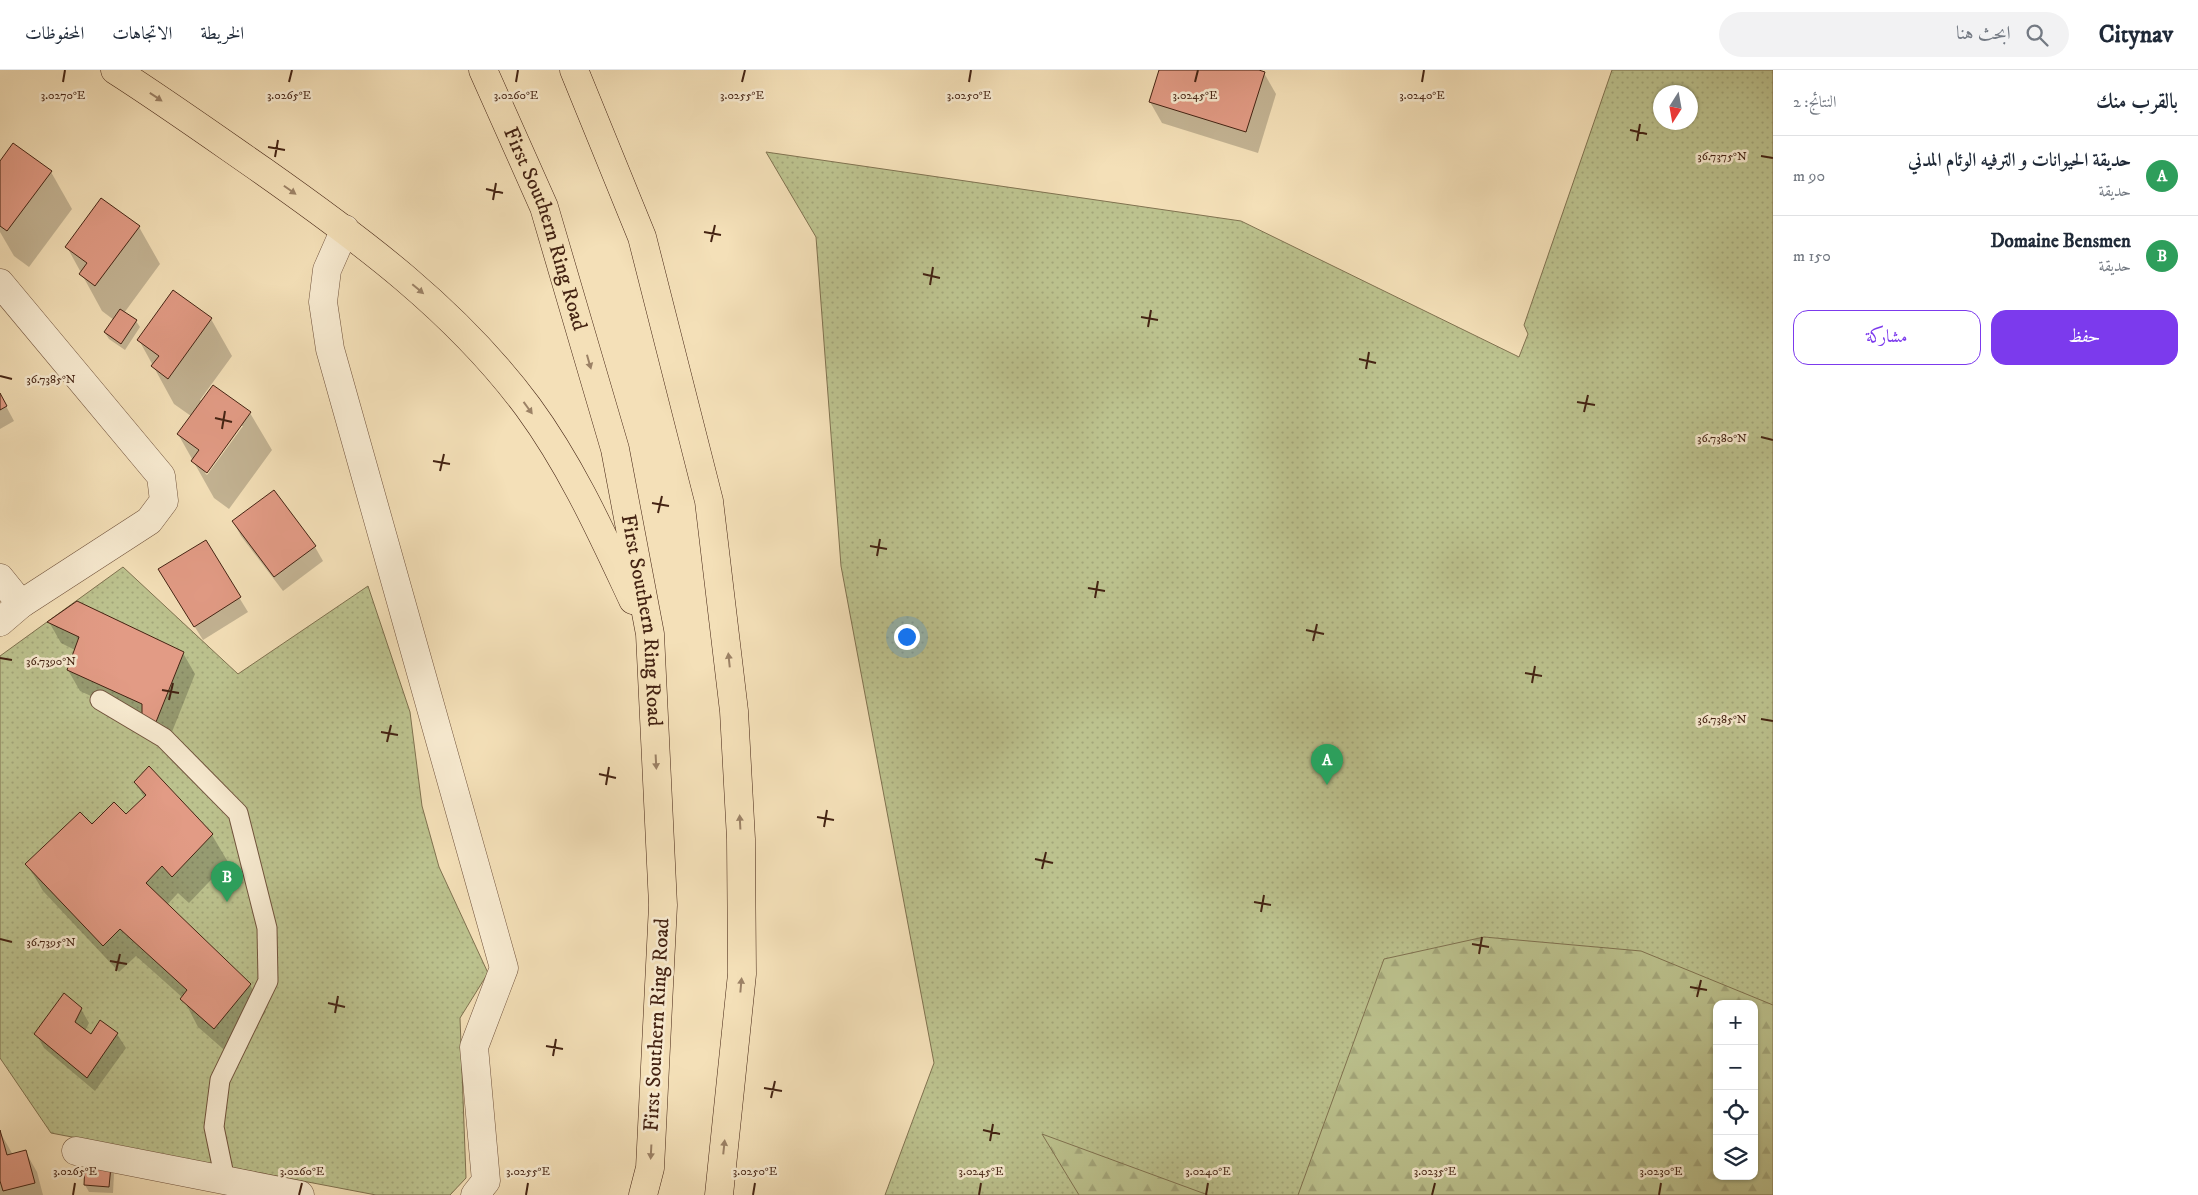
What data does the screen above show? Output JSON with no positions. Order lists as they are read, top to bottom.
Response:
{
  "streets": {
    "highway": ["First Southern Ring Road"]
  },
  "north": "bottom",
  "page": {
    "header": "Citynav",
    "search": "ابحث هنا",
    "nav": ["الخريطة", "الاتجاهات", "المحفوظات"],
    "heading": ["بالقرب منك", "النتائج: 2"],
    "list": [
      {
        "mark": "A",
        "name": "حديقة الحيوانات و الترفيه الوئام المدني",
        "note": "حديقة",
        "value": "90 m"
      },
      {
        "mark": "B",
        "name": "Domaine Bensmen",
        "note": "حديقة",
        "value": "150 m"
      }
    ],
    "buttons": ["حفظ", "مشاركة"],
    "pins": ["A", "B"],
    "map_buttons": ["+", "−"]
  },
  "coordinates": [
    "3.0265°E",
    "3.0260°E",
    "3.0255°E",
    "3.0250°E",
    "3.0245°E",
    "3.0240°E",
    "3.0270°E",
    "36.7375°N",
    "36.7385°N",
    "36.7380°N",
    "36.7390°N",
    "36.7395°N",
    "3.0235°E",
    "3.0230°E"
  ]
}
